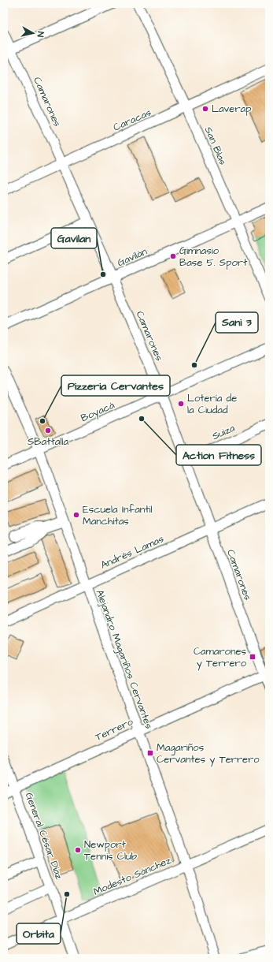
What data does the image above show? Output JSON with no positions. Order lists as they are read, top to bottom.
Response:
{
  "streets": {
    "street": [
      "Camarones",
      "Caracas",
      "San Blas",
      "Gavilán",
      "Boyacá",
      "Suiza",
      "Andrés Lamas",
      "Alejandro Magariños Cervantes",
      "Terrero",
      "General César Díaz",
      "Modesto Sánchez"
    ]
  },
  "crossings": [
    ["Camarones", "Caracas"],
    ["Camarones", "Gavilán"],
    ["Camarones", "Boyacá"],
    ["Camarones", "Suiza"],
    ["Camarones", "Andrés Lamas"],
    ["Camarones", "Terrero"],
    ["Caracas", "San Blas"],
    ["San Blas", "Gavilán"],
    ["Boyacá", "Alejandro Magariños Cervantes"],
    ["Andrés Lamas", "Alejandro Magariños Cervantes"],
    ["Alejandro Magariños Cervantes", "Terrero"],
    ["Alejandro Magariños Cervantes", "Modesto Sánchez"],
    ["Terrero", "General César Díaz"],
    ["General César Díaz", "Modesto Sánchez"]
  ],
  "places": {
    "other": [
      "Laverap",
      "Gimnasio Base 5. Sport",
      "Gavilan",
      "Sani 3",
      "Lotería de la Ciudad",
      "Action Fitness",
      "Pizzeria Cervantes",
      "SBattalla",
      "Escuela Infantil Manchitas",
      "Newport Tennis Club",
      "Orbita"
    ],
    "transit": ["Camarones y Terrero", "Magariños Cervantes y Terrero"]
  },
  "north": "right"
}
